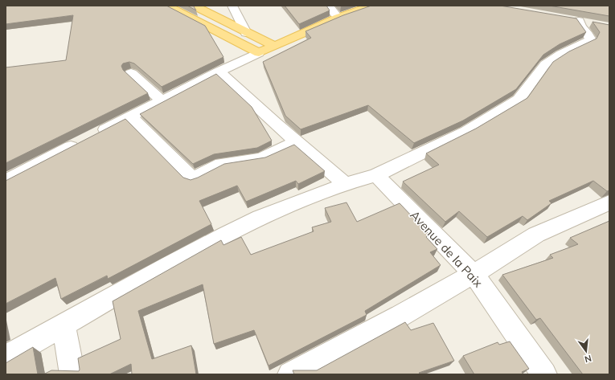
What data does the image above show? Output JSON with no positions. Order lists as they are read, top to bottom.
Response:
{
  "streets": {
    "street": ["Avenue de la Paix"]
  },
  "north": "bottom"
}
